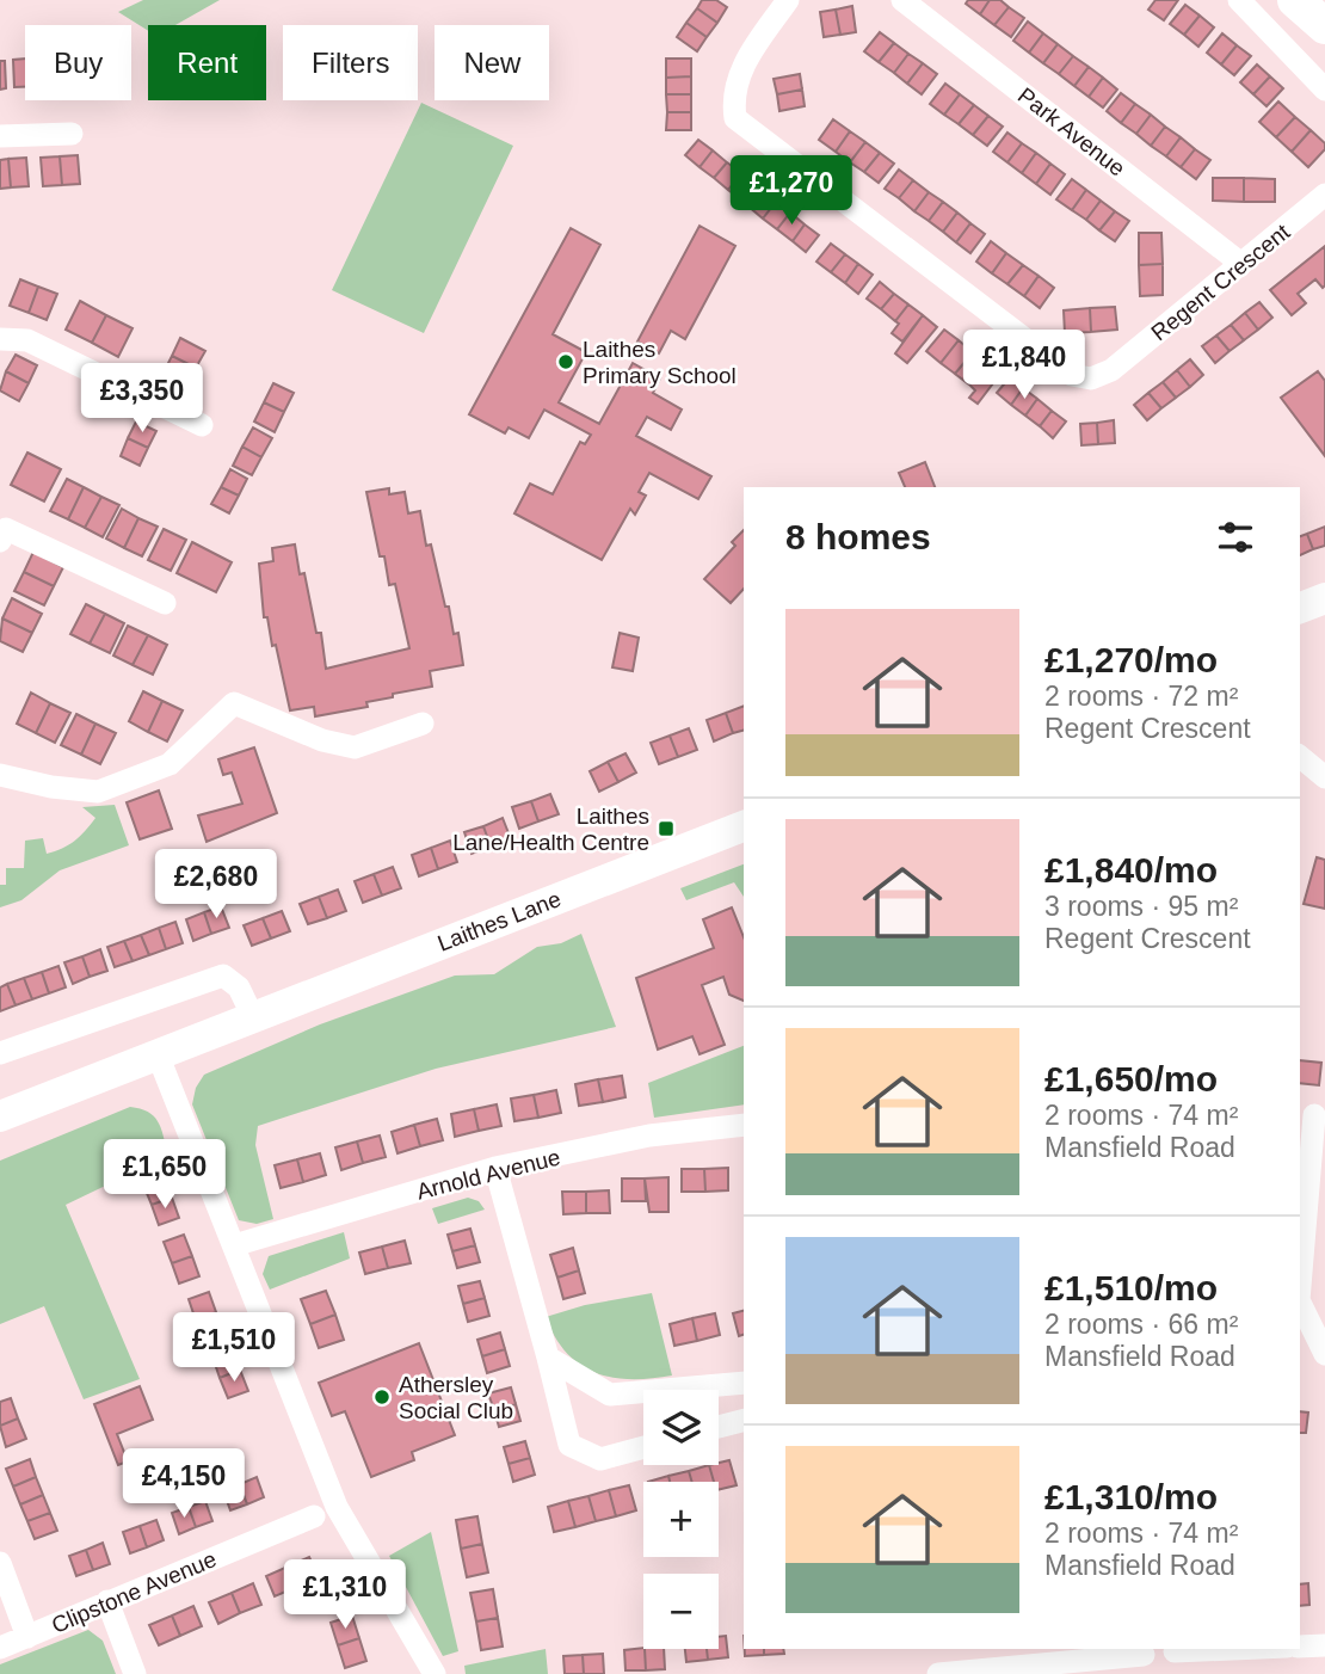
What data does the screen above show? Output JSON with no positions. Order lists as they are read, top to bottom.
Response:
{
  "streets": {
    "main road": ["Laithes Lane"],
    "street": [
      "Park Avenue",
      "Regent Crescent",
      "Arnold Avenue",
      "Clipstone Avenue"
    ]
  },
  "crossings": [
    ["Park Avenue", "Regent Crescent"]
  ],
  "places": {
    "other": ["Laithes Primary School", "Athersley Social Club"],
    "transit": ["Laithes Lane/Health Centre"]
  },
  "page": {
    "chip": [
      "Buy",
      "Rent",
      "Filters",
      "New"
    ],
    "price": [
      "£1,270",
      "£1,840",
      "£3,350",
      "£2,680",
      "£1,650",
      "£1,510",
      "£4,150",
      "£1,310"
    ],
    "heading": "8 homes",
    "list": [
      {
        "name": "£1,270/mo",
        "note": "2 rooms · 72 m² · Regent Crescent"
      },
      {
        "name": "£1,840/mo",
        "note": "3 rooms · 95 m² · Regent Crescent"
      },
      {
        "name": "£1,650/mo",
        "note": "2 rooms · 74 m² · Mansfield Road"
      },
      {
        "name": "£1,510/mo",
        "note": "2 rooms · 66 m² · Mansfield Road"
      },
      {
        "name": "£1,310/mo",
        "note": "2 rooms · 74 m² · Mansfield Road"
      }
    ],
    "map_buttons": ["+", "−"]
  }
}
